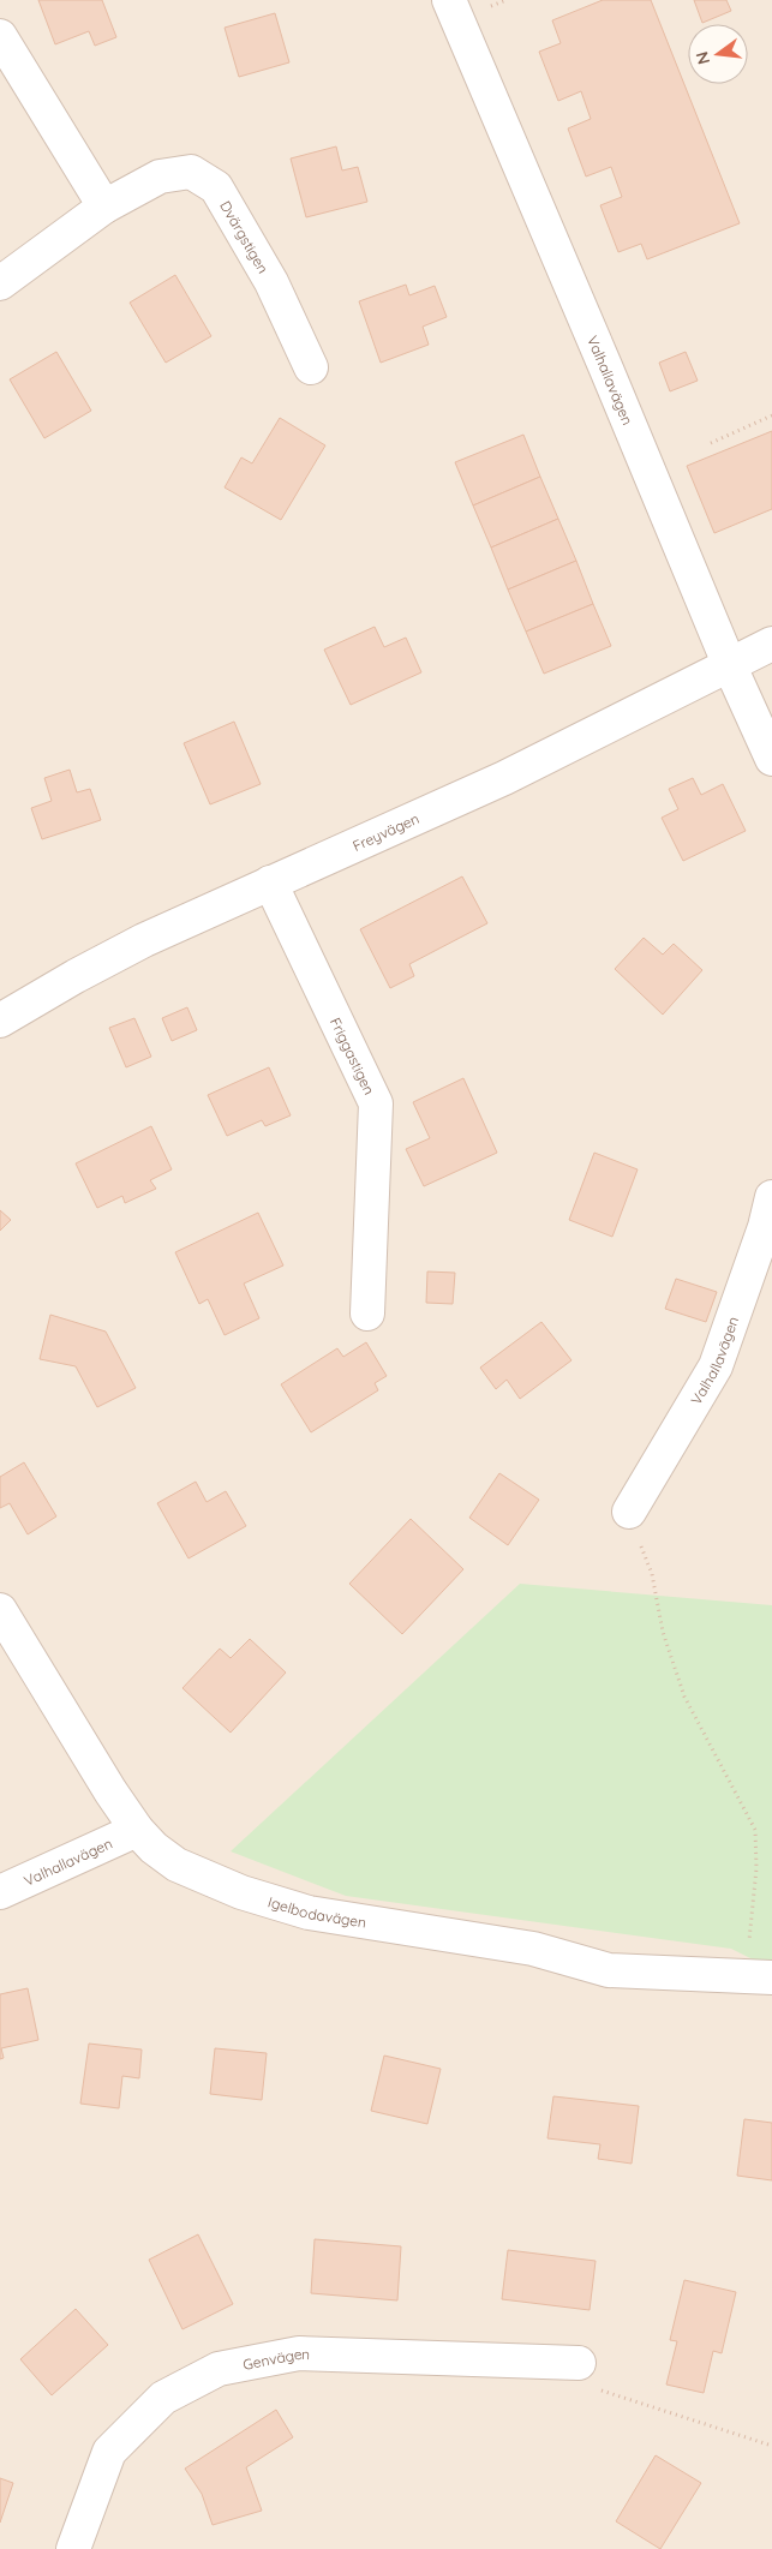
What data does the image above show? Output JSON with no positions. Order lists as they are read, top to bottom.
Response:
{
  "streets": {
    "street": [
      "Dvärgstigen",
      "Valhallavägen",
      "Freyvägen",
      "Friggastigen",
      "Igelbodavägen",
      "Genvägen"
    ]
  },
  "crossings": [
    ["Valhallavägen", "Freyvägen"],
    ["Valhallavägen", "Igelbodavägen"],
    ["Freyvägen", "Friggastigen"]
  ],
  "north": "left"
}
